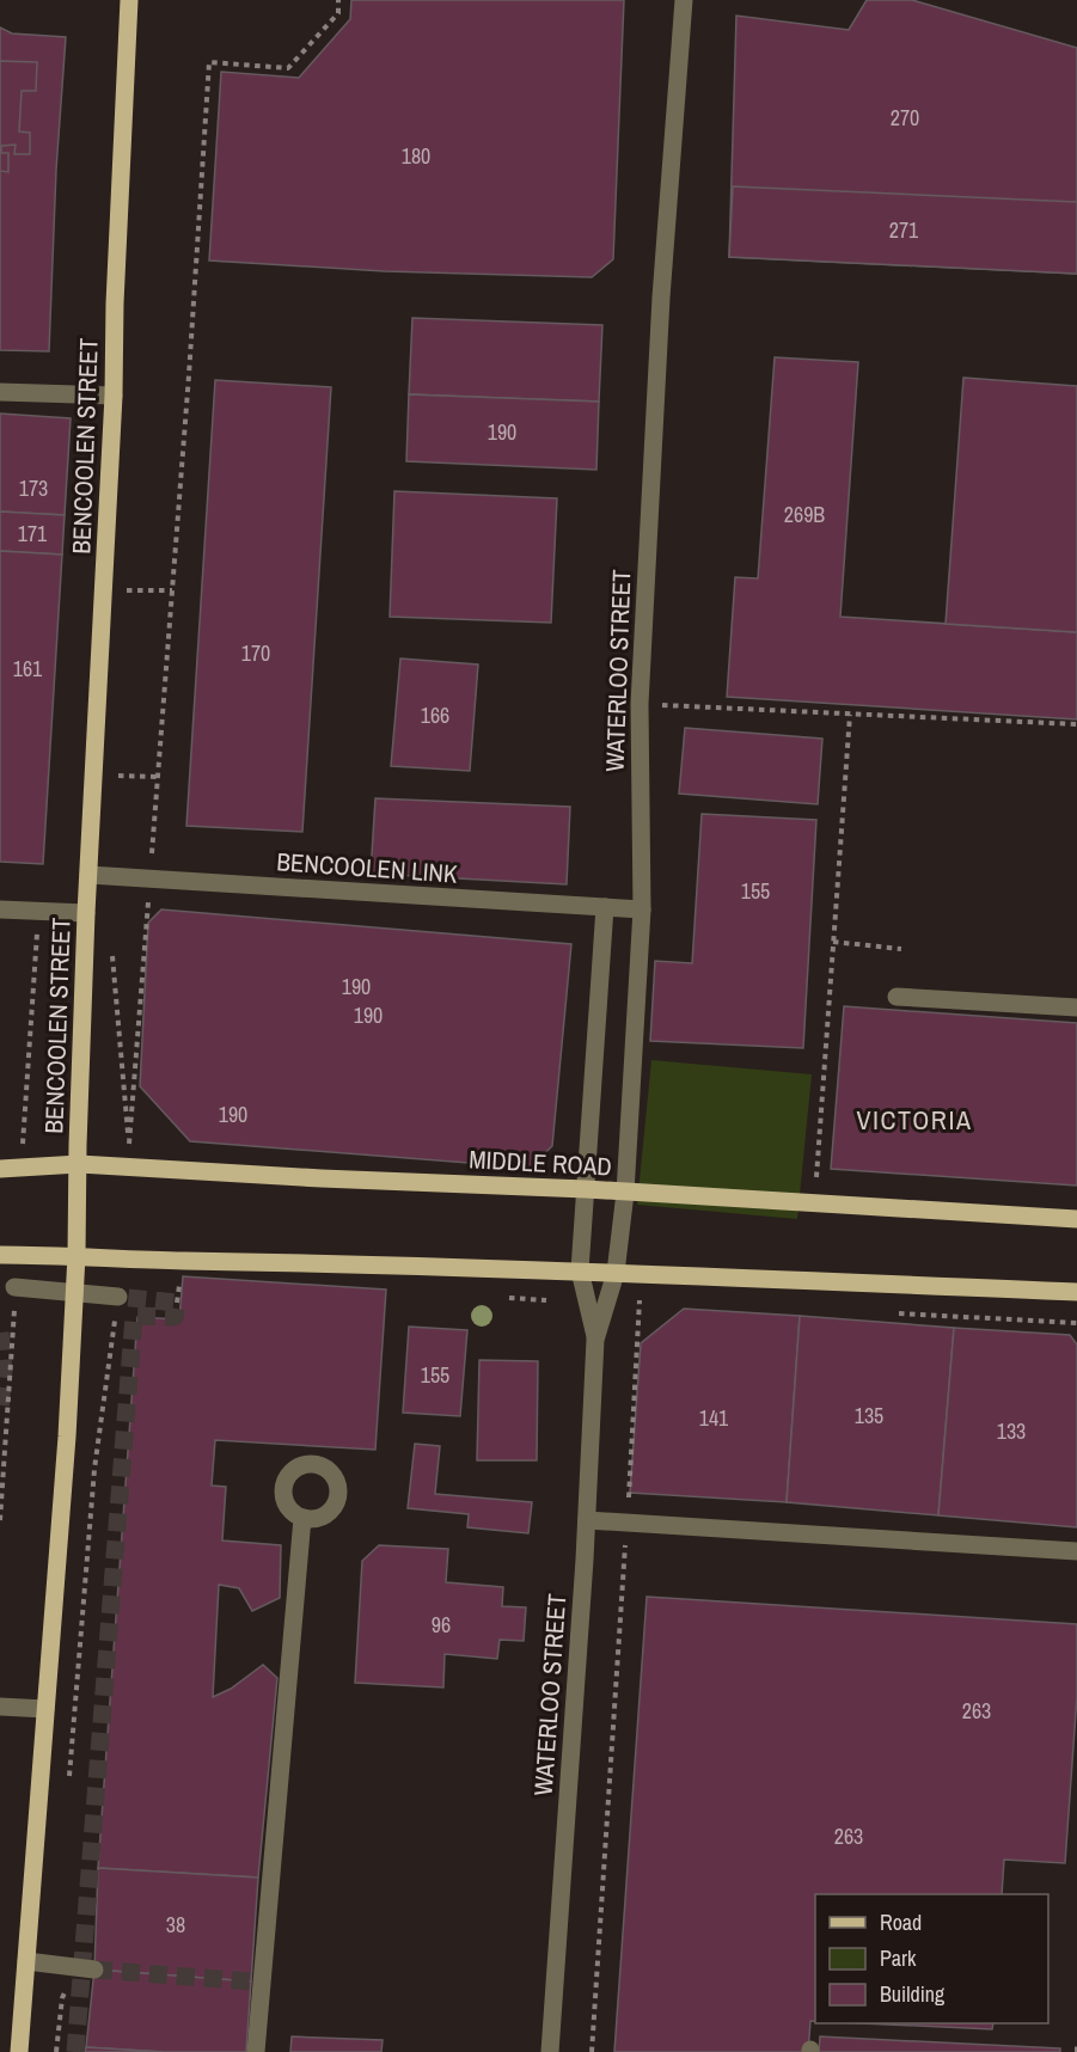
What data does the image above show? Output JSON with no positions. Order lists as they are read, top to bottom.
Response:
{
  "streets": {
    "main road": ["BENCOOLEN STREET", "MIDDLE ROAD"],
    "street": ["WATERLOO STREET", "BENCOOLEN LINK"]
  },
  "crossings": [
    ["BENCOOLEN STREET", "BENCOOLEN LINK"],
    ["BENCOOLEN STREET", "MIDDLE ROAD"],
    ["WATERLOO STREET", "BENCOOLEN LINK"],
    ["WATERLOO STREET", "MIDDLE ROAD"]
  ],
  "districts": ["VICTORIA"],
  "house_numbers": [
    "270",
    "180",
    "271",
    "190",
    "173",
    "269B",
    "171",
    "170",
    "161",
    "166",
    "155",
    "190",
    "190",
    "190",
    "155",
    "135",
    "141",
    "133",
    "96",
    "263",
    "263",
    "38"
  ],
  "legend": ["Road", "Park", "Building"]
}
